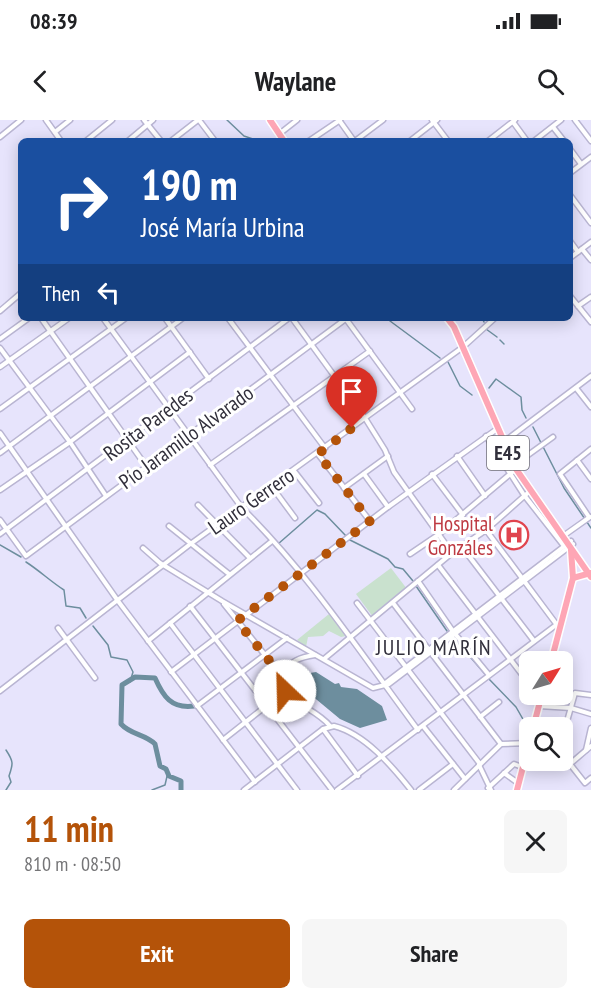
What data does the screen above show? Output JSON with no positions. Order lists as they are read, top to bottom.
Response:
{
  "streets": {
    "highway": ["E45"],
    "street": ["Rosita Paredes", "Pío Jaramillo Alvarado", "Lauro Gerrero"]
  },
  "crossings": [
    ["Rosita Paredes", "Pío Jaramillo Alvarado"],
    ["E45", "Lauro Gerrero"]
  ],
  "districts": ["JULIO MARÍN"],
  "places": {
    "hospital": ["Hospital Gonzáles"]
  },
  "north": "top right",
  "page": {
    "status": "08:39",
    "header": "Waylane",
    "turn": ["190 m", "José María Urbina"],
    "then": "Then",
    "heading": ["11 min", "810 m · 08:50"],
    "buttons": ["Exit", "Share"]
  }
}
